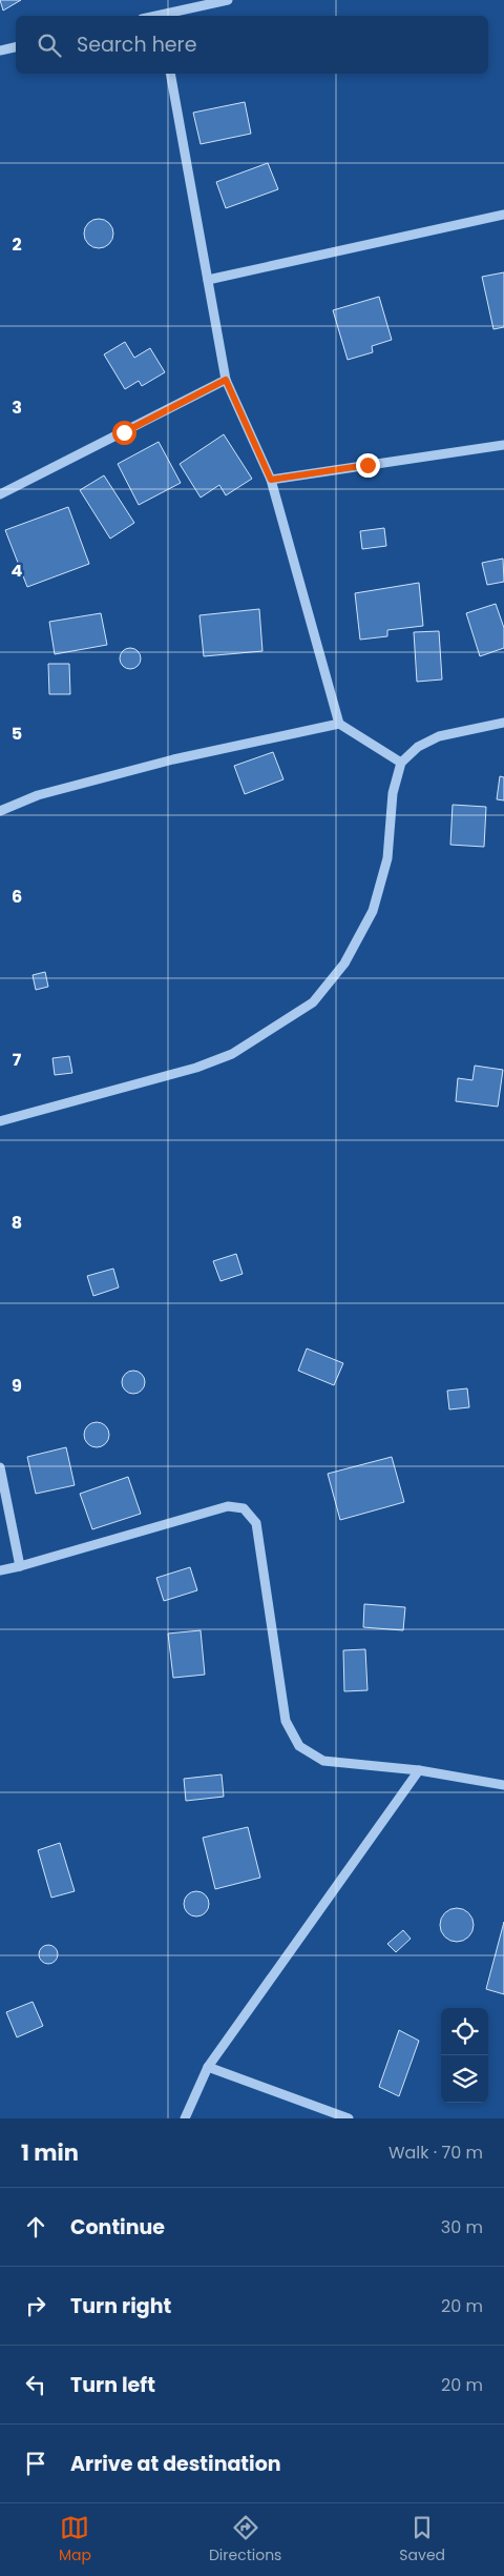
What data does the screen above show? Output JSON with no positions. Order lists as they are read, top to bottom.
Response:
{
  "page": {
    "search": "Search here",
    "heading": ["1 min", "Walk · 70 m"],
    "list": [
      ["Continue", "30 m"],
      ["Turn right", "20 m"],
      ["Turn left", "20 m"],
      "Arrive at destination"
    ],
    "nav": ["Map", "Directions", "Saved"]
  },
  "grid": {
    "rows": [
      "2",
      "3",
      "4",
      "5",
      "6",
      "7",
      "8",
      "9"
    ]
  }
}
